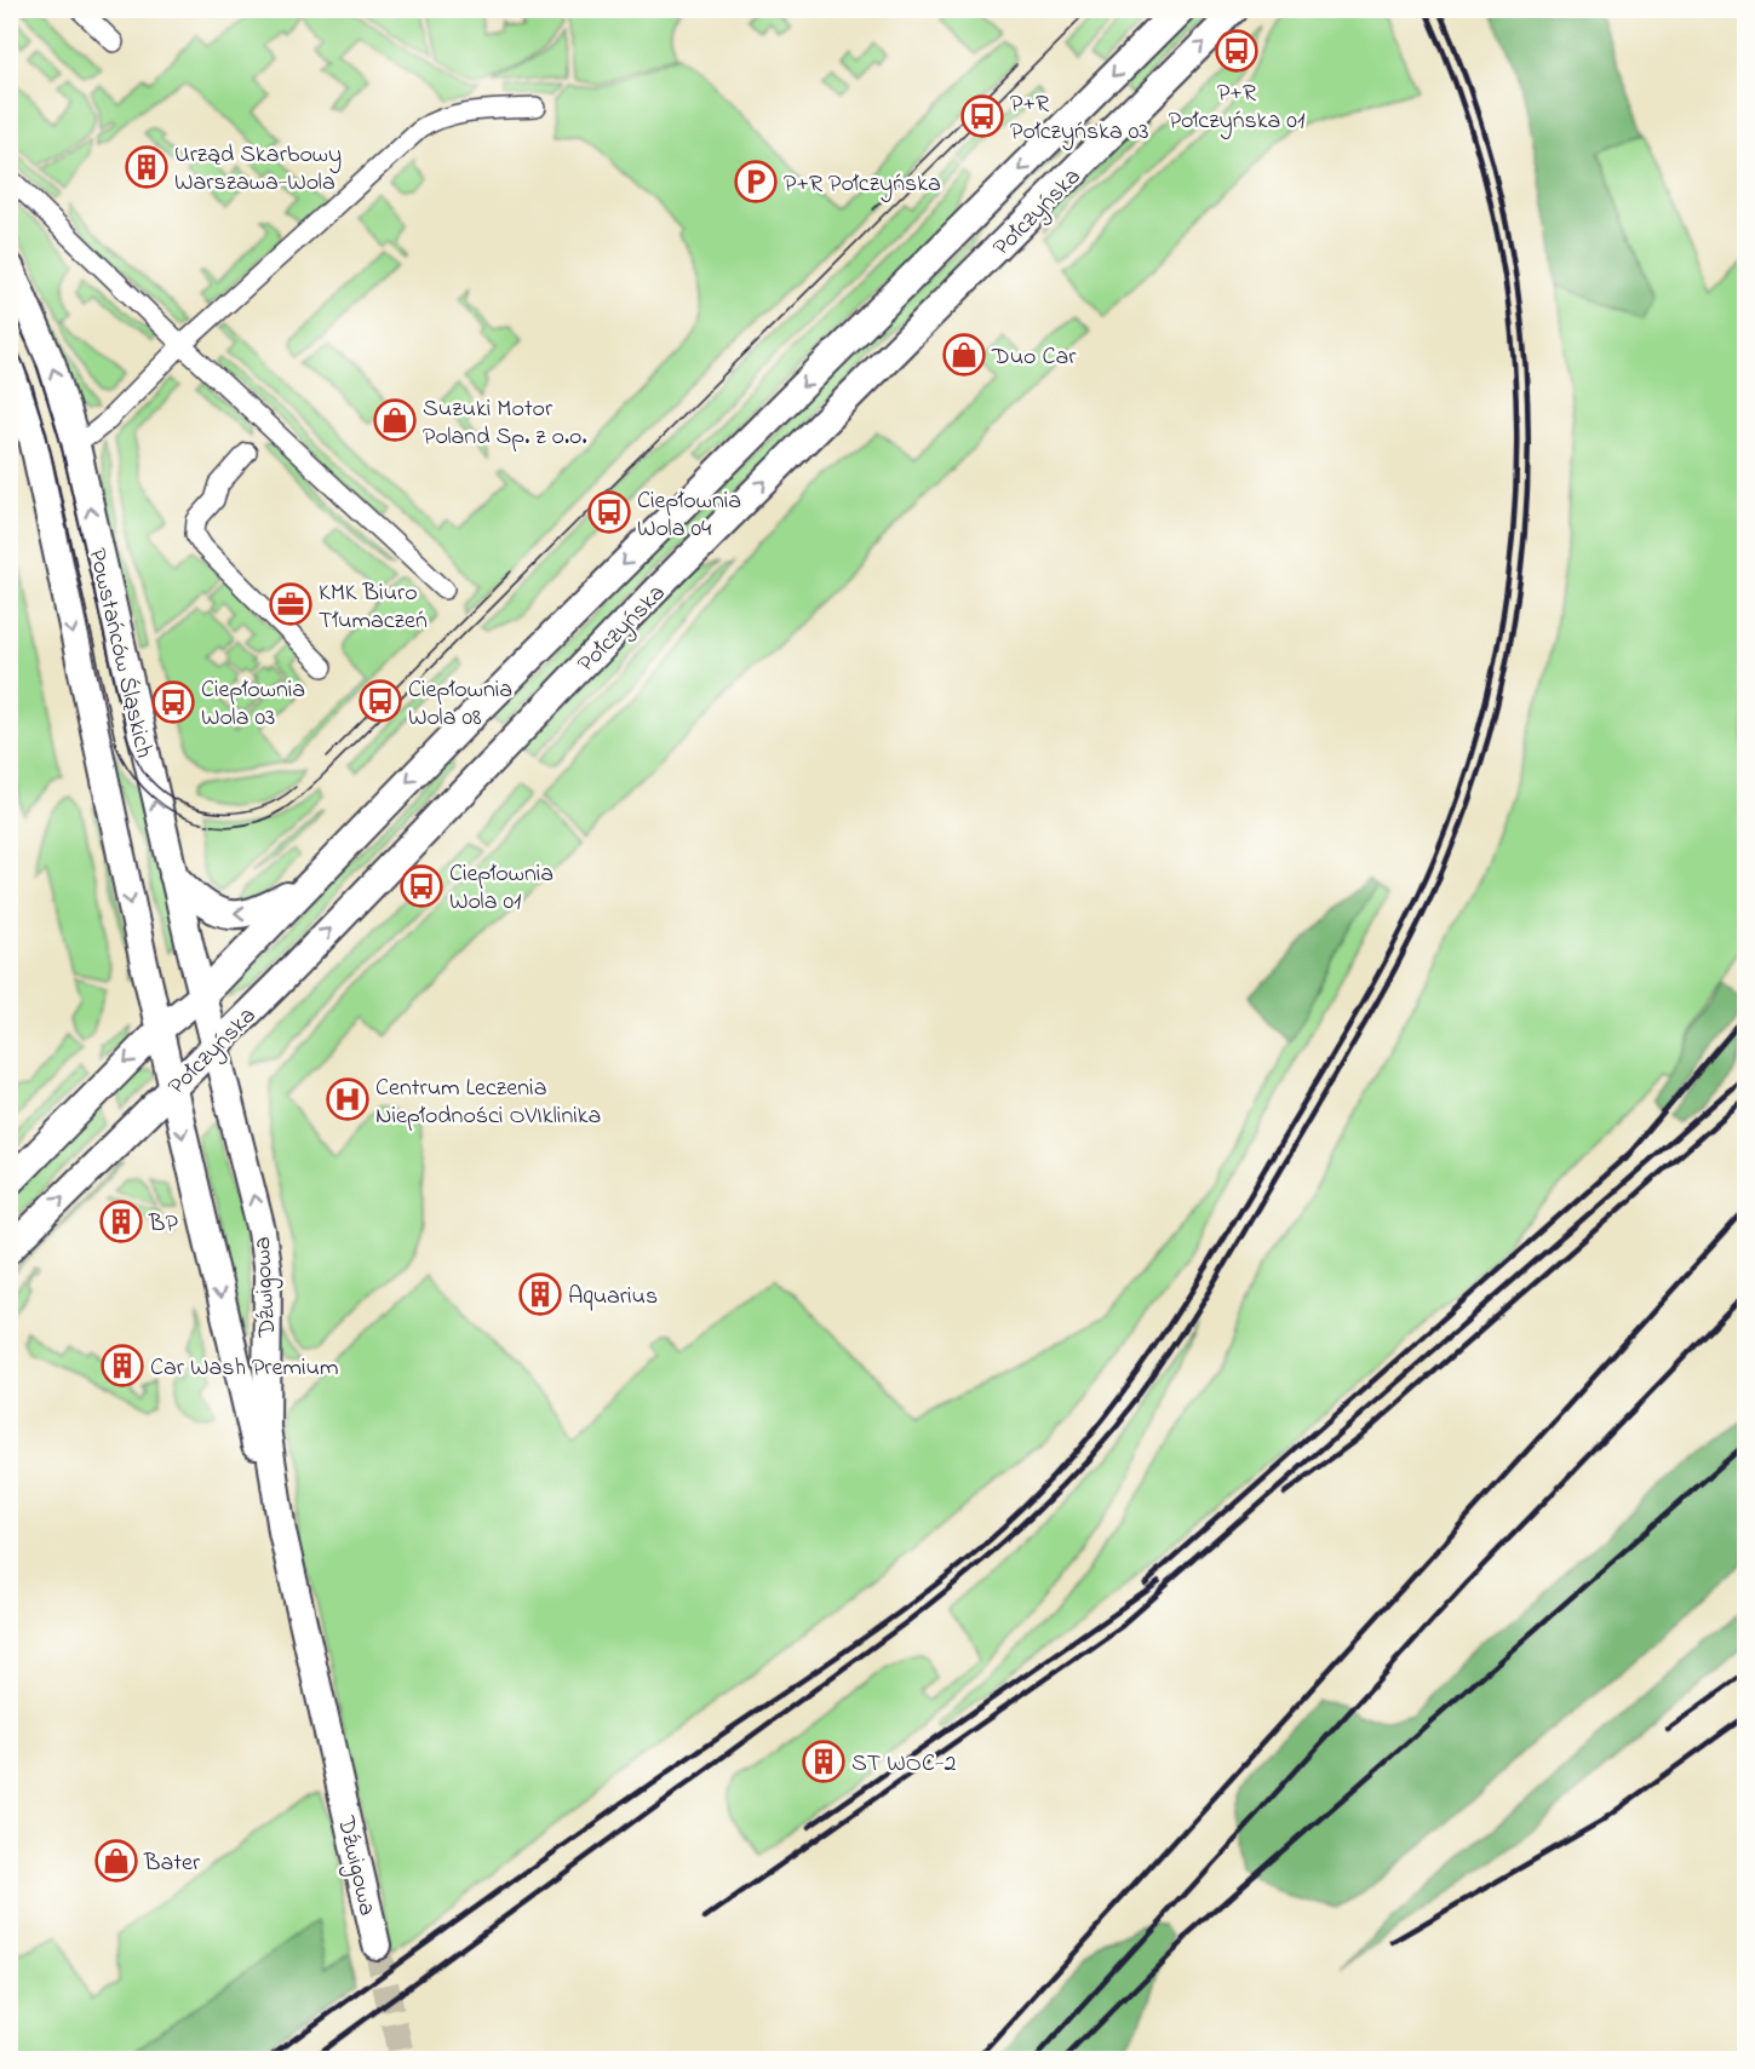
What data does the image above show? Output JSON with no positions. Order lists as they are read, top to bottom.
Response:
{
  "streets": {
    "main road": ["Połczyńska", "Powstańców Śląskich", "Dźwigowa"]
  },
  "crossings": [
    ["Połczyńska", "Powstańców Śląskich"],
    ["Połczyńska", "Dźwigowa"],
    ["Powstańców Śląskich", "Dźwigowa"]
  ],
  "places": {
    "bus stop": [
      "P+R Połczyńska 01",
      "P+R Połczyńska 03",
      "Ciepłownia Wola 04",
      "Ciepłownia Wola 08",
      "Ciepłownia Wola 03",
      "Ciepłownia Wola 01"
    ],
    "building": [
      "Urząd Skarbowy Warszawa-Wola",
      "BP",
      "Aquarius",
      "Car Wash Premium",
      "ST WOC-2"
    ],
    "parking": ["P+R Połczyńska"],
    "shop": ["Duo Car", "Suzuki Motor Poland Sp. z o.o.", "Bater"],
    "office": ["KMK Biuro Tłumaczeń"],
    "hospital": ["Centrum Leczenia Niepłodności OVIklinika"]
  }
}
